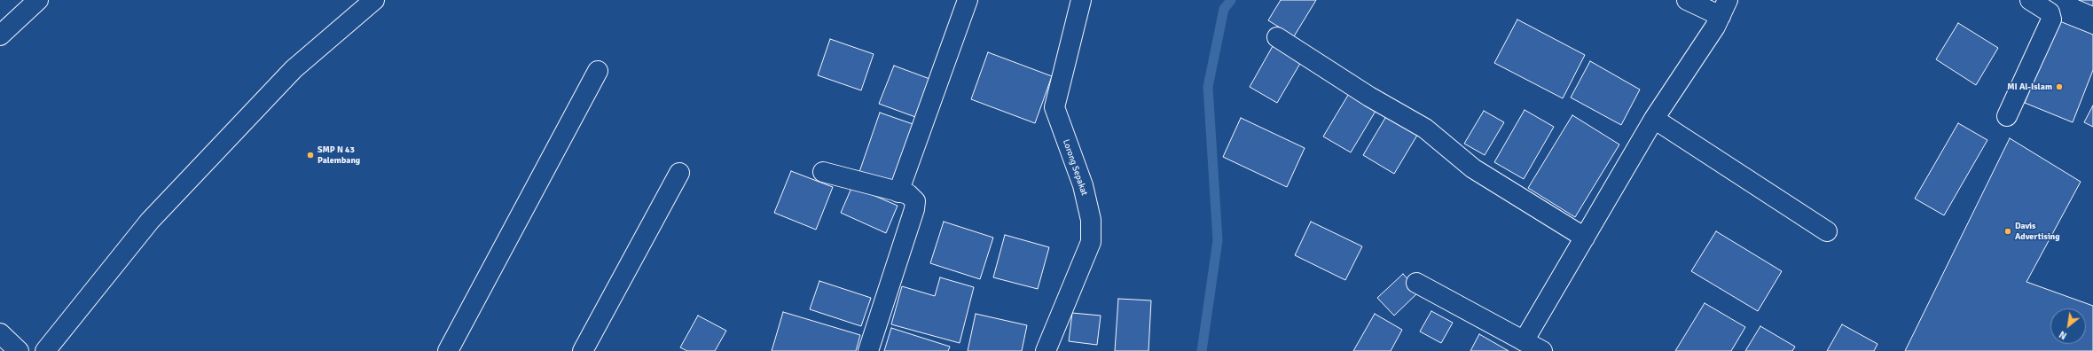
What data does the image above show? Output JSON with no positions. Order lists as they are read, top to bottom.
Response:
{
  "streets": {
    "main road": ["Lorong Sepakat"]
  },
  "places": ["MI Al-Islam", "SMP N 43 Palembang", "Davis Advertising"],
  "north": "bottom left"
}
